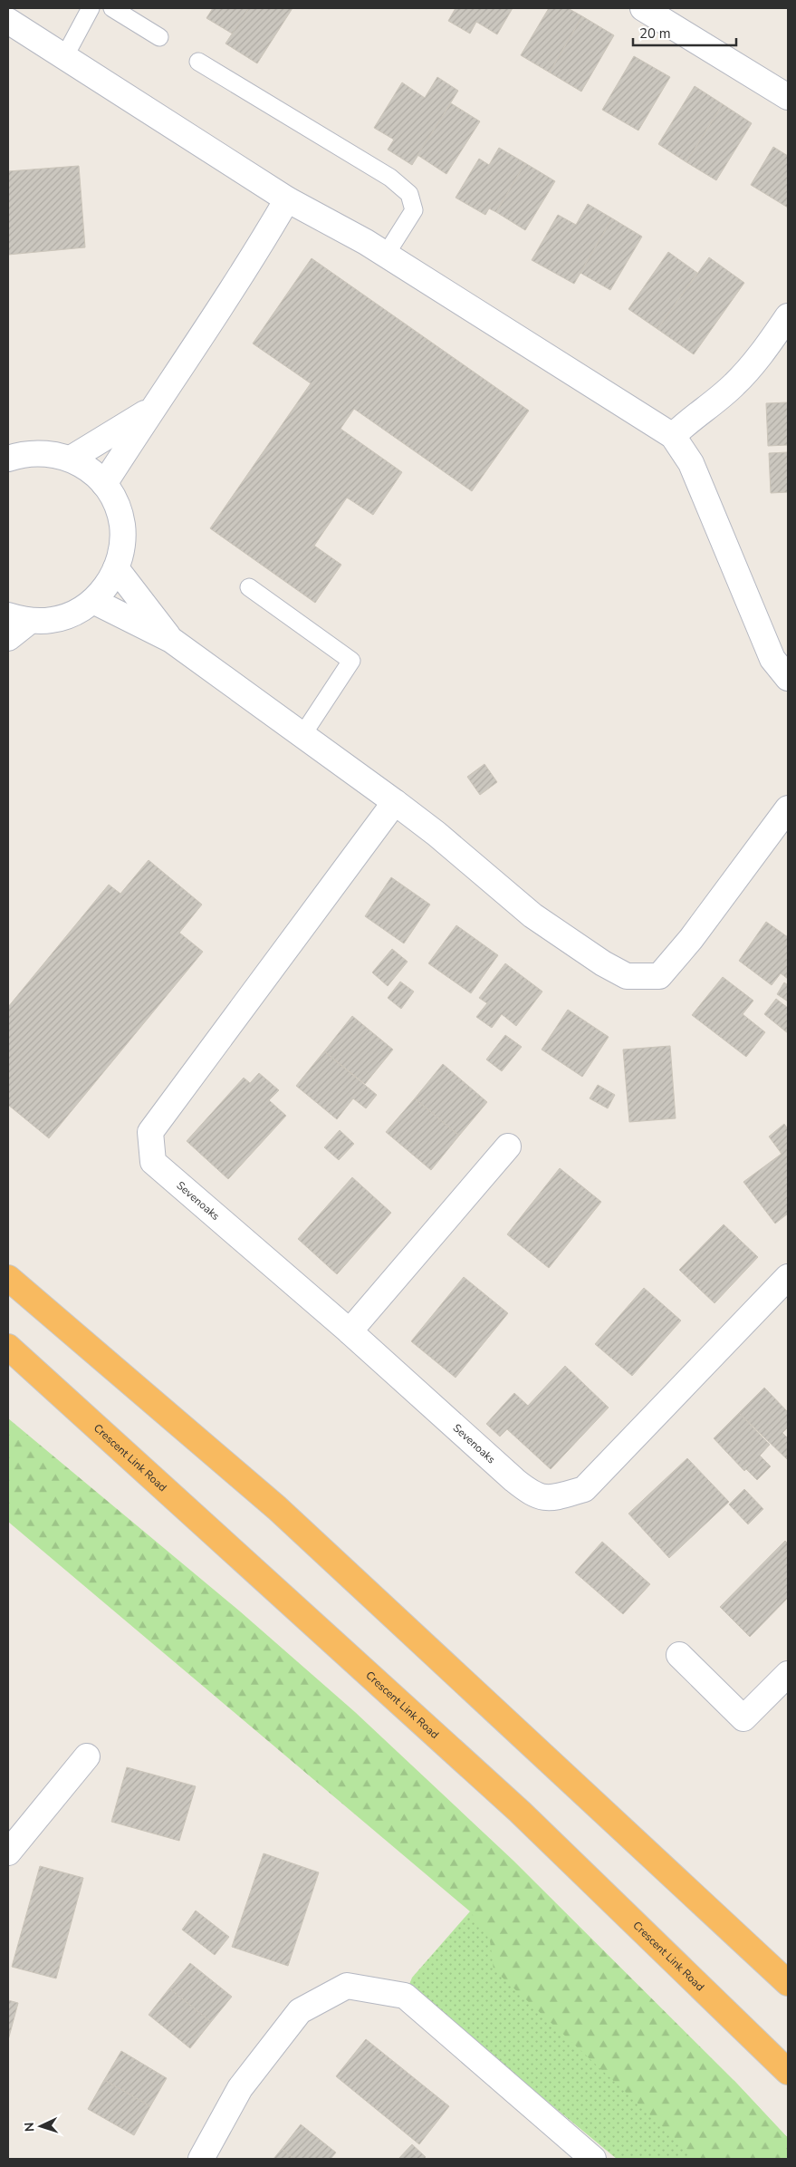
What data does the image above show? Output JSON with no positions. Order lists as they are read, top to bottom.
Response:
{
  "streets": {
    "highway": ["Crescent Link Road"],
    "street": ["Sevenoaks"]
  },
  "scale_bar": "20 m",
  "north": "left"
}
